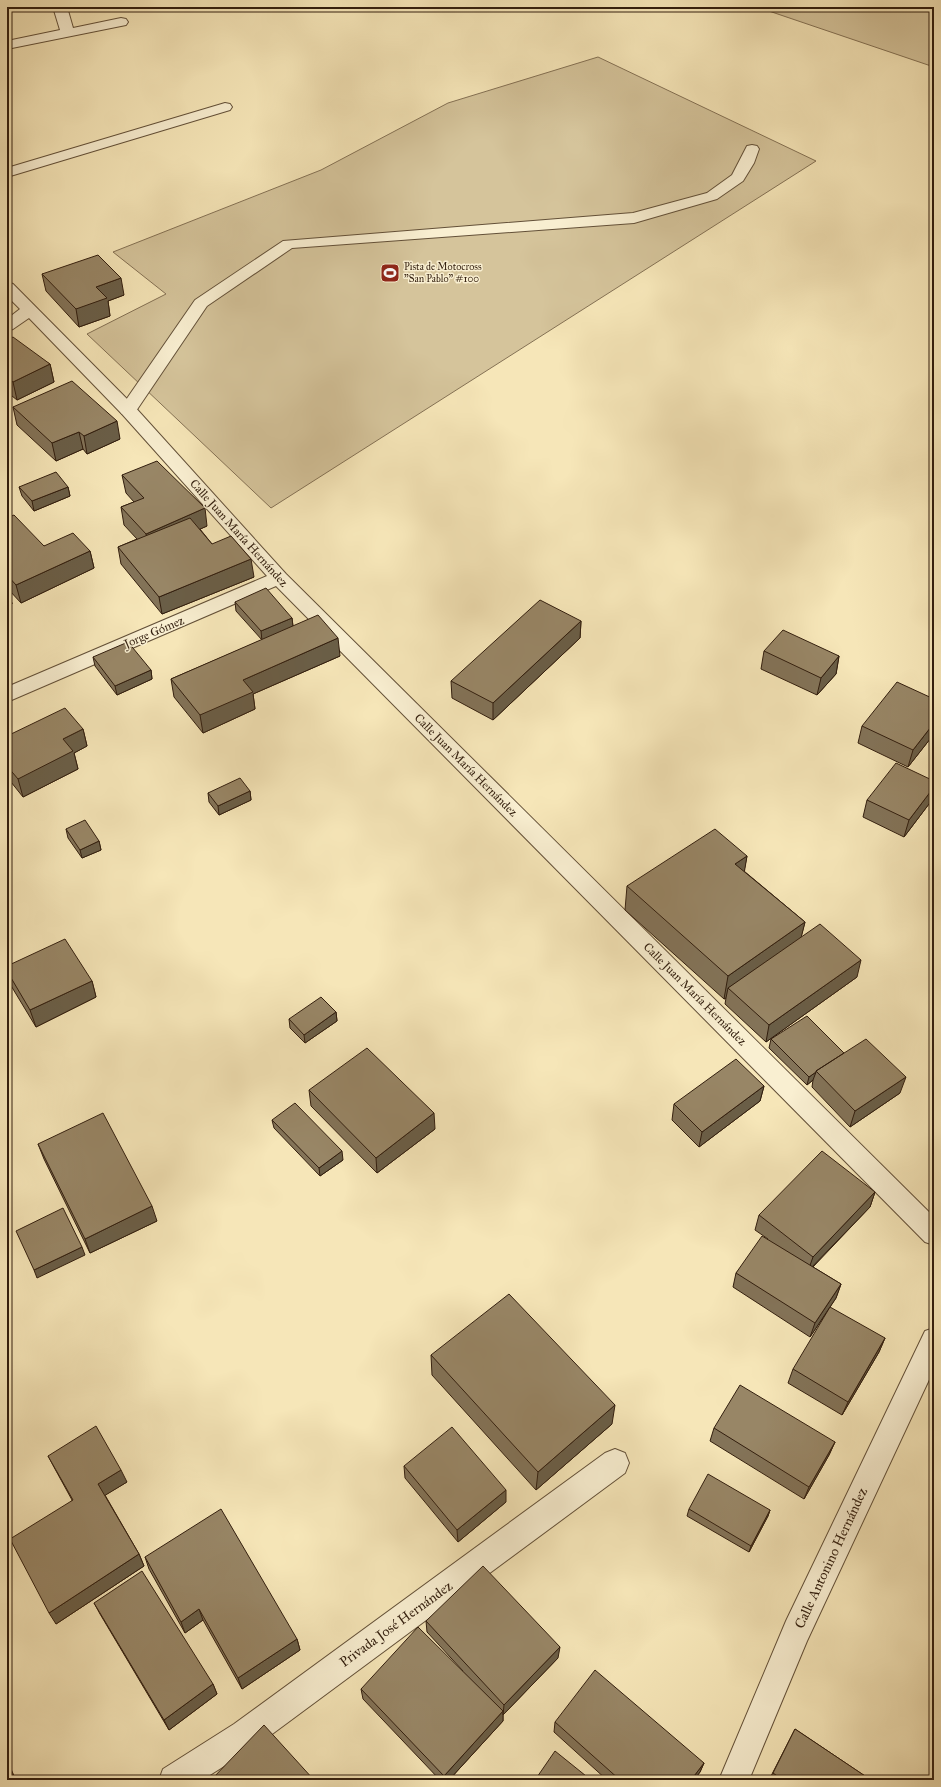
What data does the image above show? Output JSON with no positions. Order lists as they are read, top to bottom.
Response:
{
  "streets": {
    "street": [
      "Calle Juan María Hernández",
      "Jorge Gómez",
      "Calle Antonino Hernández",
      "Privada José Hernández"
    ]
  },
  "crossings": [
    ["Calle Juan María Hernández", "Jorge Gómez"]
  ],
  "places": {
    "sports": ["Pista de Motocross \"San Pablo\" #100"]
  }
}
